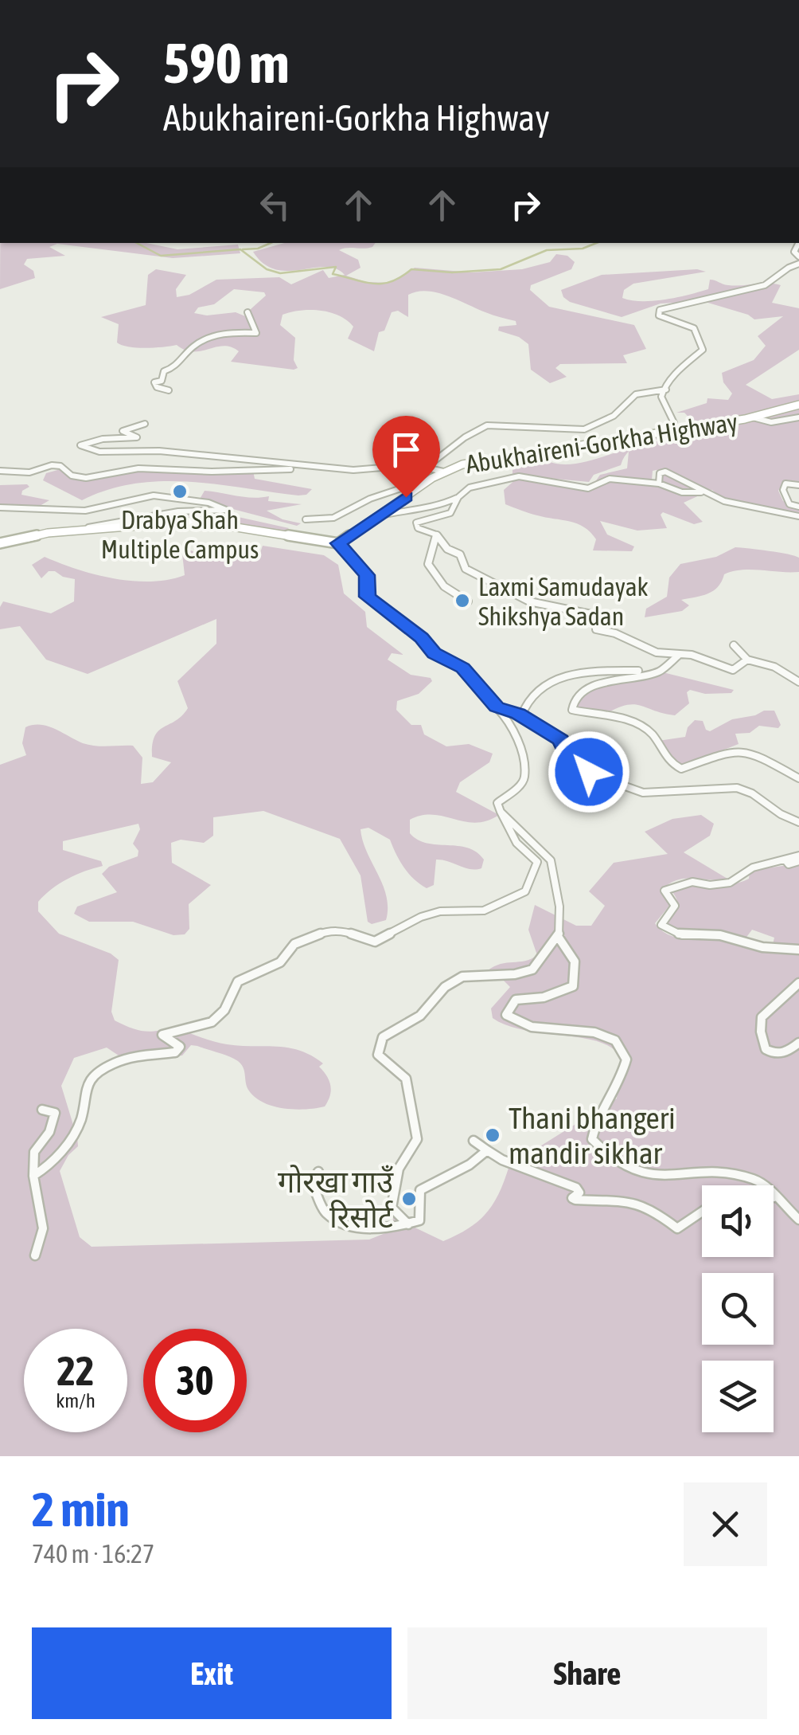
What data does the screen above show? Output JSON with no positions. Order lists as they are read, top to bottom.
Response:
{
  "streets": {
    "main road": ["Abukhaireni-Gorkha Highway"]
  },
  "places": [
    "Drabya Shah Multiple Campus",
    "Laxmi Samudayak Shikshya Sadan",
    "Thani bhangeri mandir sikhar",
    "गोरखा गाउँ रिसोर्ट"
  ],
  "page": {
    "turn": ["590 m", "Abukhaireni-Gorkha Highway"],
    "speed": "22 km/h",
    "limit": "30",
    "heading": ["2 min", "740 m · 16:27"],
    "buttons": ["Exit", "Share"]
  }
}
